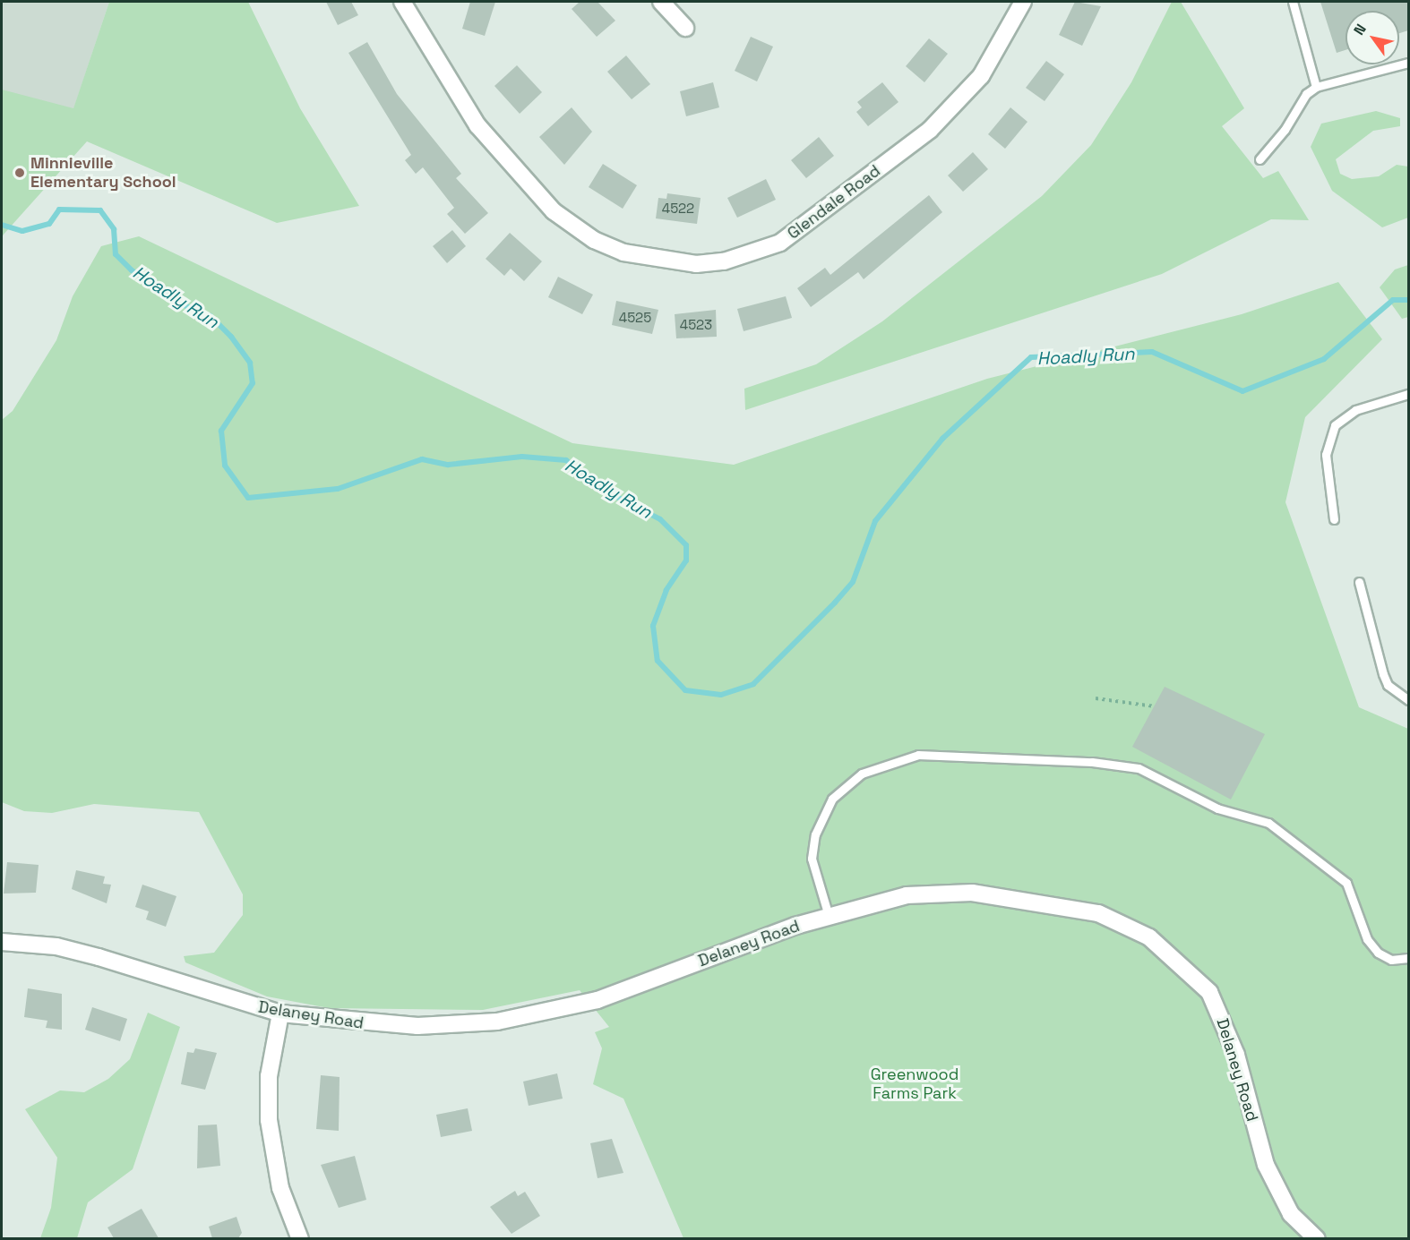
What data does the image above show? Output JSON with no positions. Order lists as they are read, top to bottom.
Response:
{
  "streets": {
    "street": ["Glendale Road", "Delaney Road"]
  },
  "water": ["Hoadly Run"],
  "parks": ["Greenwood Farms Park"],
  "places": ["Minnieville Elementary School"],
  "house_numbers": ["4522", "4525", "4523"],
  "north": "top left"
}
